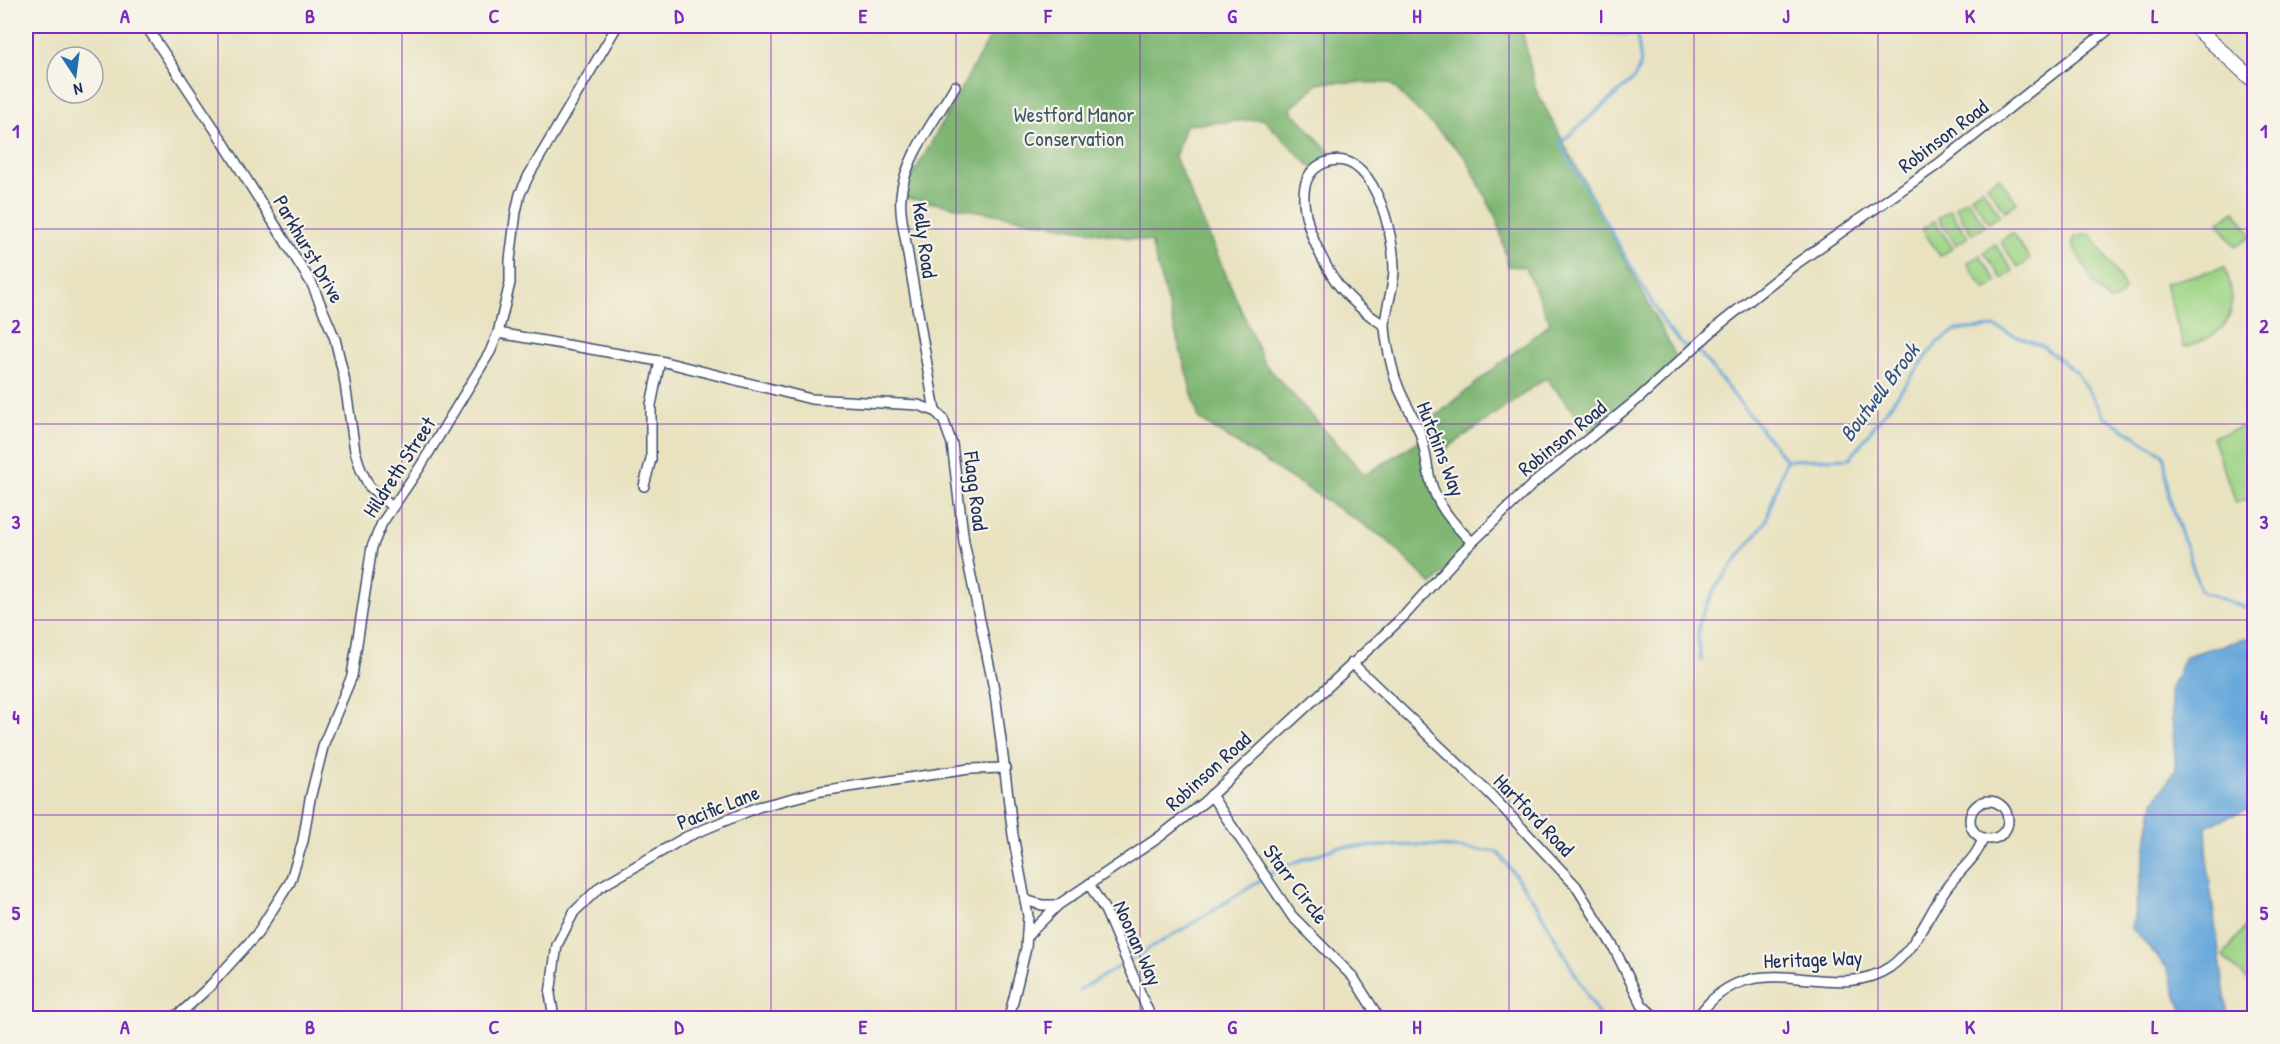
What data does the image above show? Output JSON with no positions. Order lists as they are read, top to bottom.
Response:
{
  "streets": {
    "street": [
      "Robinson Road",
      "Kelly Road",
      "Parkhurst Drive",
      "Hutchins Way",
      "Hildreth Street",
      "Flagg Road",
      "Pacific Lane",
      "Hartford Road",
      "Starr Circle",
      "Noonan Way",
      "Heritage Way"
    ]
  },
  "crossings": [
    ["Robinson Road", "Hutchins Way"],
    ["Robinson Road", "Flagg Road"],
    ["Robinson Road", "Hartford Road"],
    ["Robinson Road", "Starr Circle"],
    ["Robinson Road", "Noonan Way"],
    ["Kelly Road", "Flagg Road"],
    ["Parkhurst Drive", "Hildreth Street"],
    ["Flagg Road", "Pacific Lane"]
  ],
  "water": ["Boutwell Brook"],
  "parks": ["Westford Manor Conservation"],
  "north": "bottom",
  "grid": {
    "columns": [
      "A",
      "B",
      "C",
      "D",
      "E",
      "F",
      "G",
      "H",
      "I",
      "J",
      "K",
      "L"
    ],
    "rows": [
      "1",
      "2",
      "3",
      "4",
      "5"
    ]
  }
}
